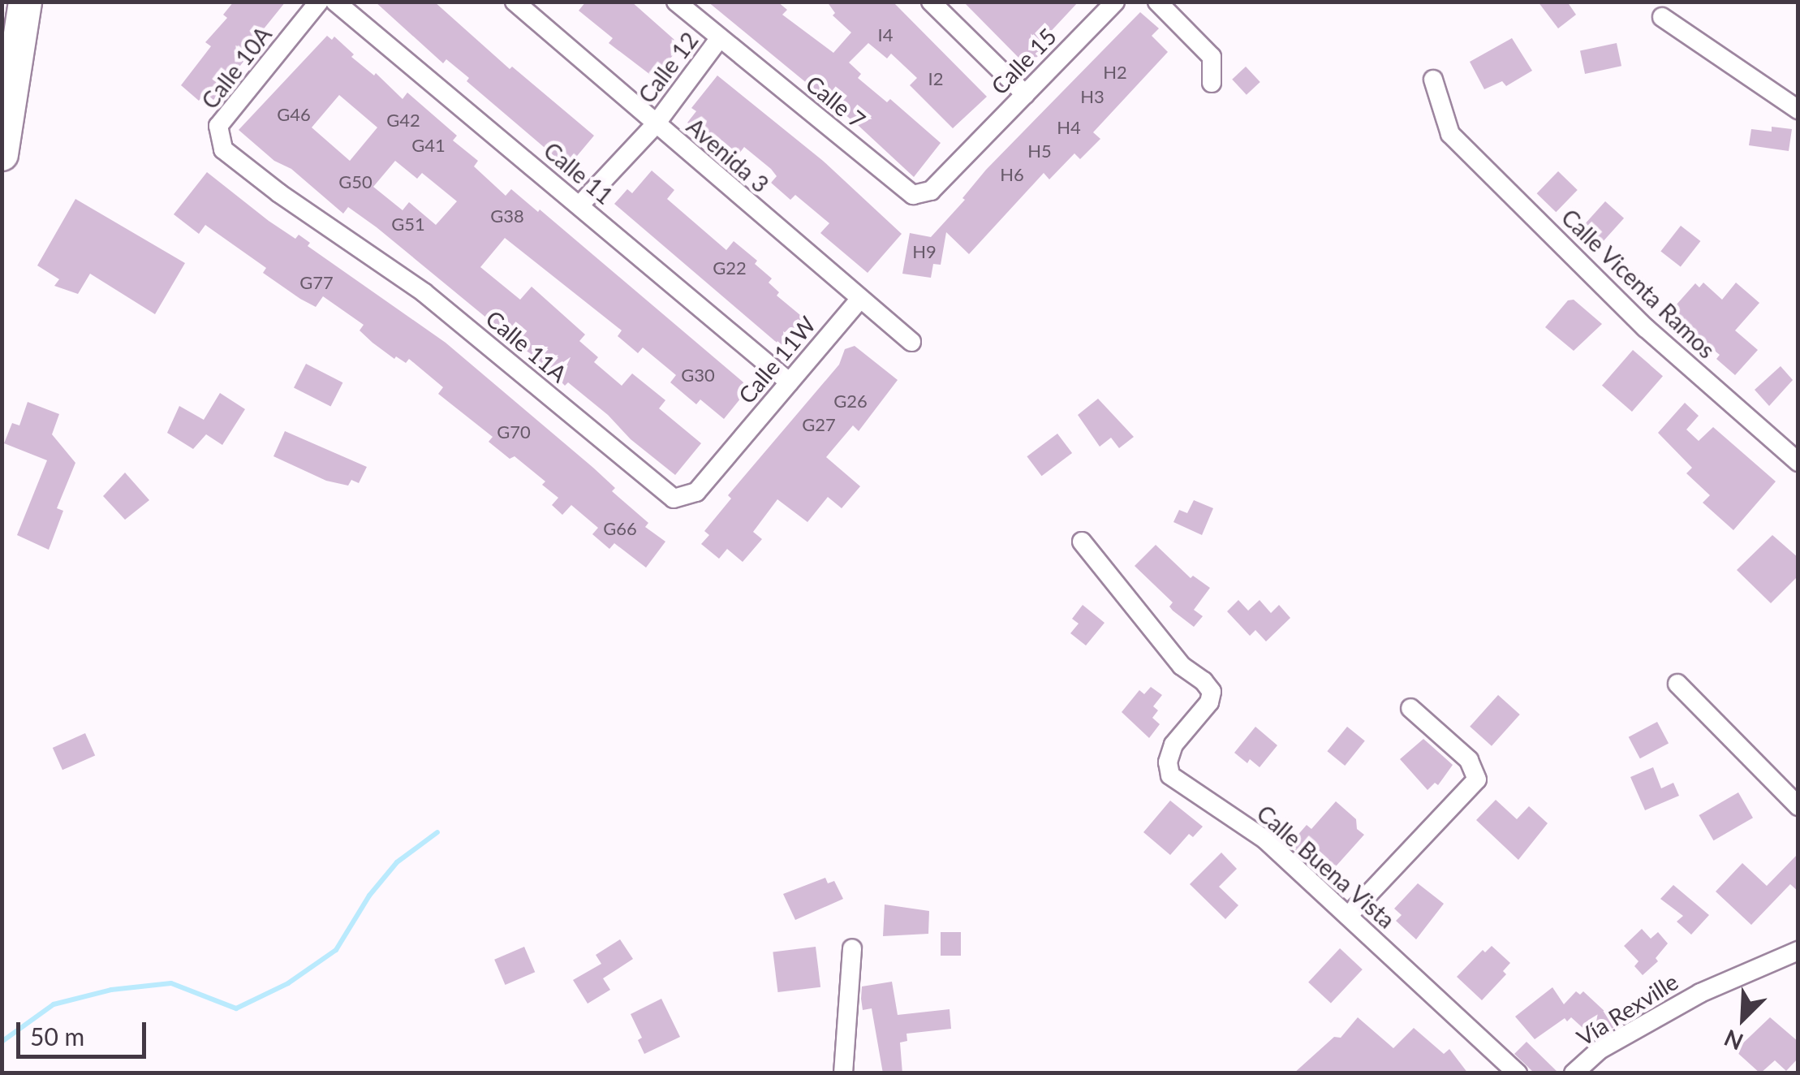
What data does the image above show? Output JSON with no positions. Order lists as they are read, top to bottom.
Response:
{
  "streets": {
    "street": [
      "Calle 15",
      "Calle 10A",
      "Calle 12",
      "Calle 7",
      "Avenida 3",
      "Calle 11",
      "Calle Vicenta Ramos",
      "Calle 11A",
      "Calle 11W",
      "Calle Buena Vista",
      "Vía Rexville"
    ]
  },
  "crossings": [
    ["Calle 15", "Calle 7"],
    ["Calle 10A", "Calle 11A"],
    ["Calle 12", "Calle 7"],
    ["Calle 12", "Avenida 3"],
    ["Calle 12", "Calle 11"],
    ["Avenida 3", "Calle 11W"],
    ["Calle 11", "Calle 11W"],
    ["Calle 11A", "Calle 11W"]
  ],
  "house_numbers": [
    "I4",
    "H2",
    "I2",
    "H3",
    "G46",
    "G42",
    "H4",
    "G41",
    "H5",
    "H6",
    "G50",
    "G38",
    "G51",
    "H9",
    "G22",
    "G77",
    "G30",
    "G26",
    "G27",
    "G70",
    "G66"
  ],
  "scale_bar": "50 m",
  "north": "bottom left"
}
